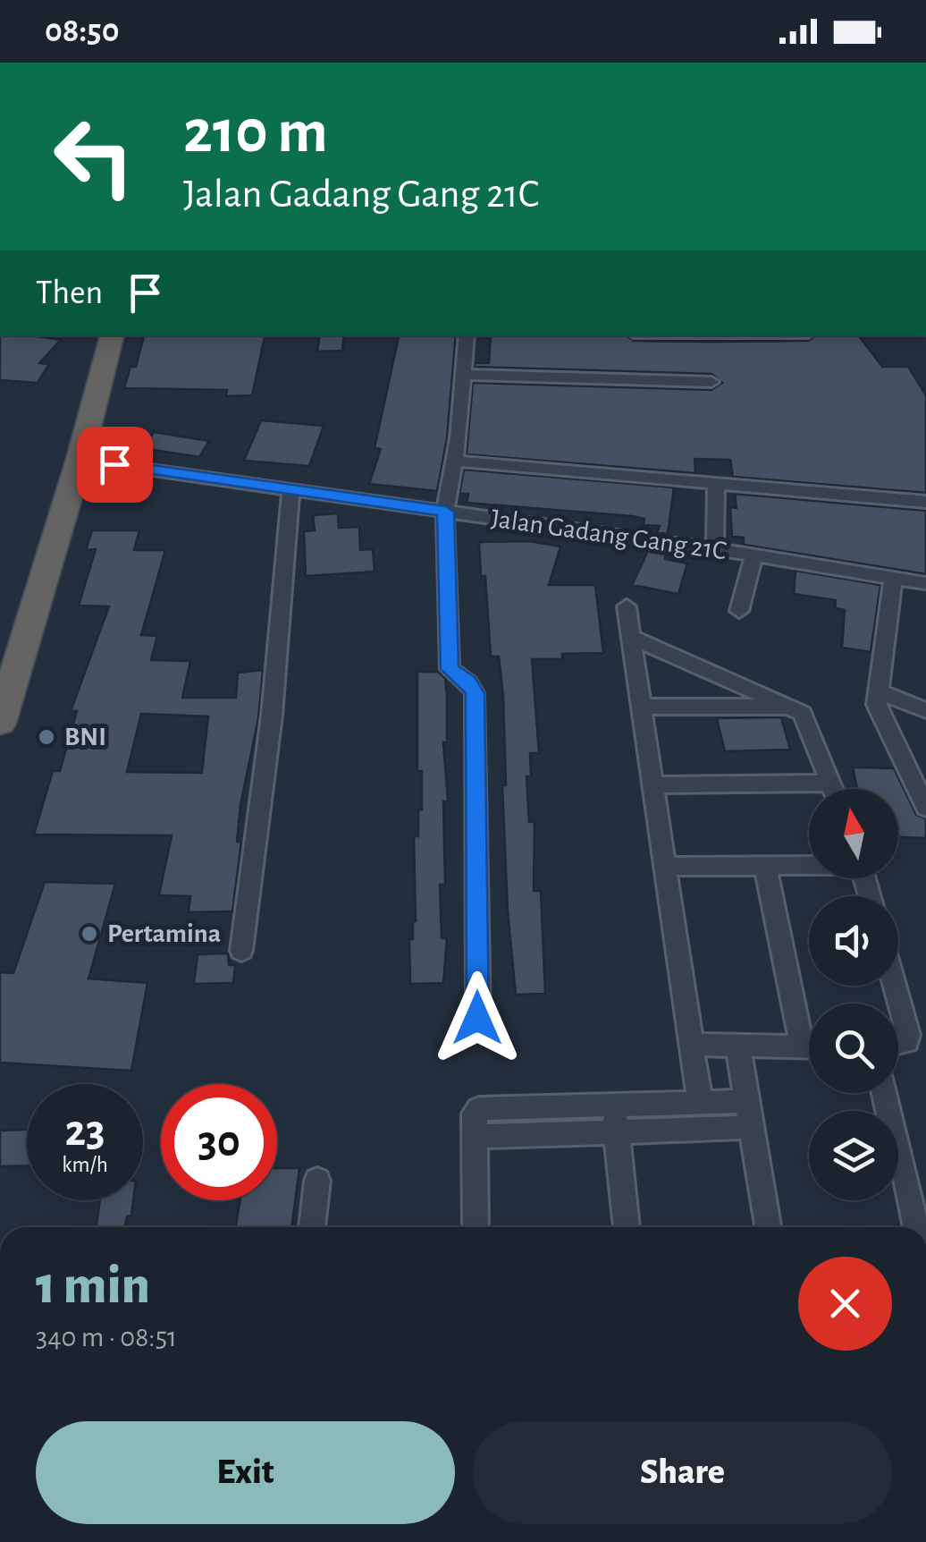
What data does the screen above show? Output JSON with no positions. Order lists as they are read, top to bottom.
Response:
{
  "streets": {
    "street": ["Jalan Gadang Gang 21C"]
  },
  "places": ["BNI", "Pertamina"],
  "north": "top",
  "page": {
    "status": "08:50",
    "turn": ["210 m", "Jalan Gadang Gang 21C"],
    "then": "Then",
    "speed": "23 km/h",
    "limit": "30",
    "heading": ["1 min", "340 m · 08:51"],
    "buttons": ["Exit", "Share"]
  }
}
